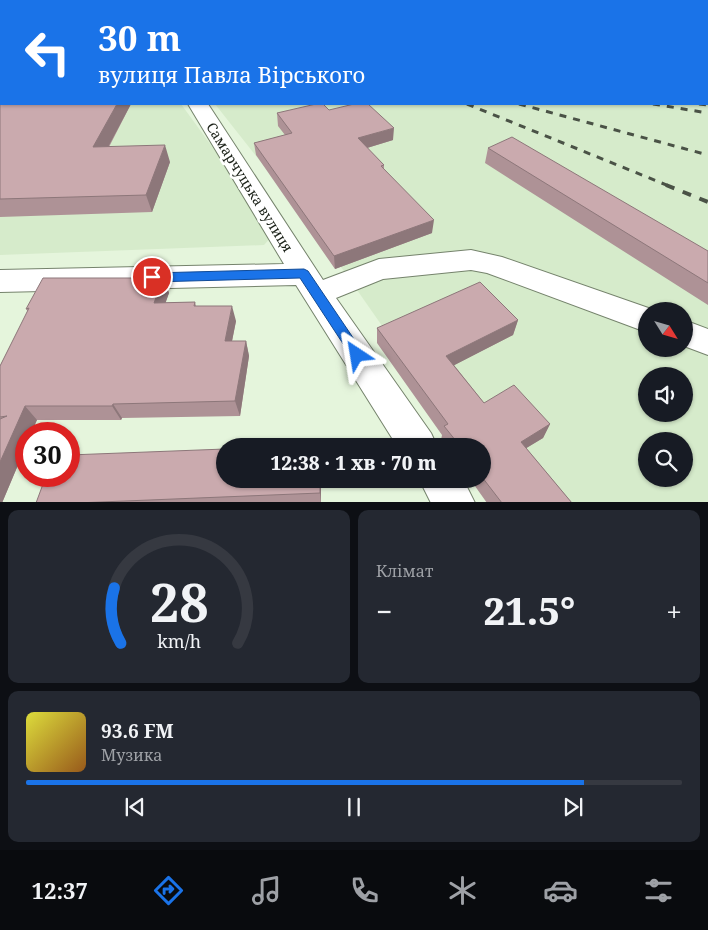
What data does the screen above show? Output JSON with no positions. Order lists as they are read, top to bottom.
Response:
{
  "streets": {
    "street": ["Самарчуцька вулиця"]
  },
  "north": "bottom right",
  "page": {
    "turn": ["30 m", "вулиця Павла Вірського"],
    "limit": "30",
    "trip": "12:38 · 1 хв · 70 m",
    "tile": "Клімат",
    "heat": ["−", "21.5°", "+"],
    "song": ["93.6 FM", "Музика"],
    "tabs": "12:37",
    "gauge": ["28", "km/h"]
  }
}
